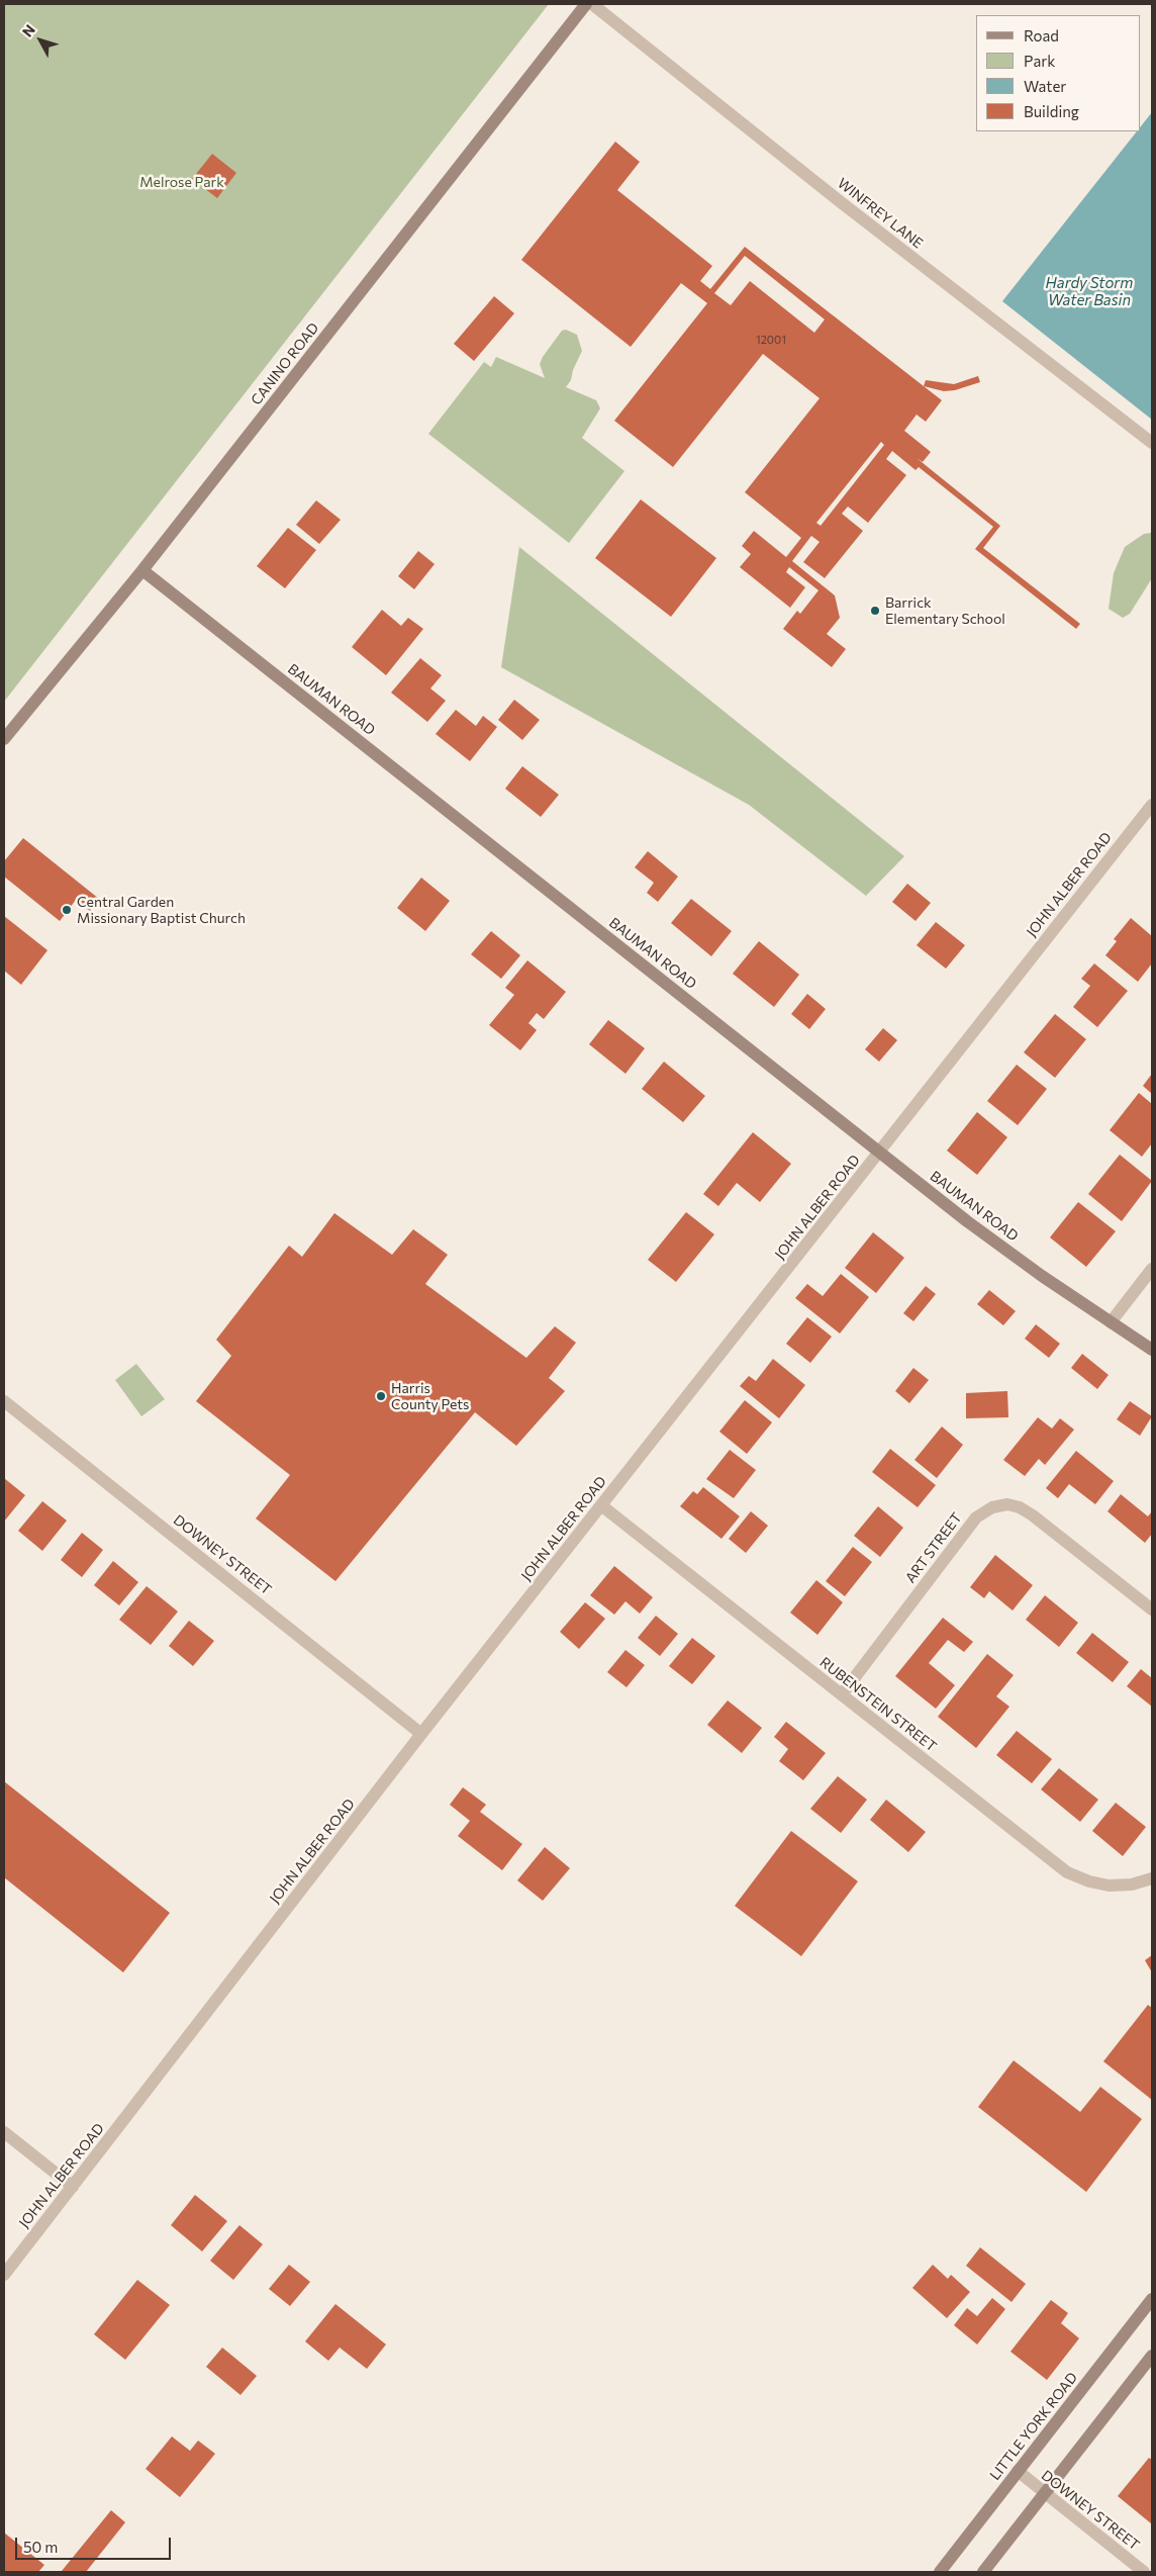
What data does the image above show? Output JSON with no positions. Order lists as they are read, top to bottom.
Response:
{
  "streets": {
    "street": [
      "WINFREY LANE",
      "CANINO ROAD",
      "BAUMAN ROAD",
      "JOHN ALBER ROAD",
      "ART STREET",
      "DOWNEY STREET",
      "RUBENSTEIN STREET",
      "LITTLE YORK ROAD"
    ]
  },
  "crossings": [
    ["CANINO ROAD", "BAUMAN ROAD"],
    ["BAUMAN ROAD", "JOHN ALBER ROAD"],
    ["JOHN ALBER ROAD", "DOWNEY STREET"],
    ["JOHN ALBER ROAD", "RUBENSTEIN STREET"],
    ["ART STREET", "RUBENSTEIN STREET"],
    ["DOWNEY STREET", "LITTLE YORK ROAD"]
  ],
  "water": ["Hardy Storm Water Basin"],
  "parks": ["Melrose Park"],
  "places": ["Barrick Elementary School", "Central Garden Missionary Baptist Church", "Harris County Pets"],
  "house_numbers": ["12001"],
  "legend": [
    "Road",
    "Park",
    "Water",
    "Building"
  ],
  "scale_bar": "50 m",
  "north": "top left"
}
